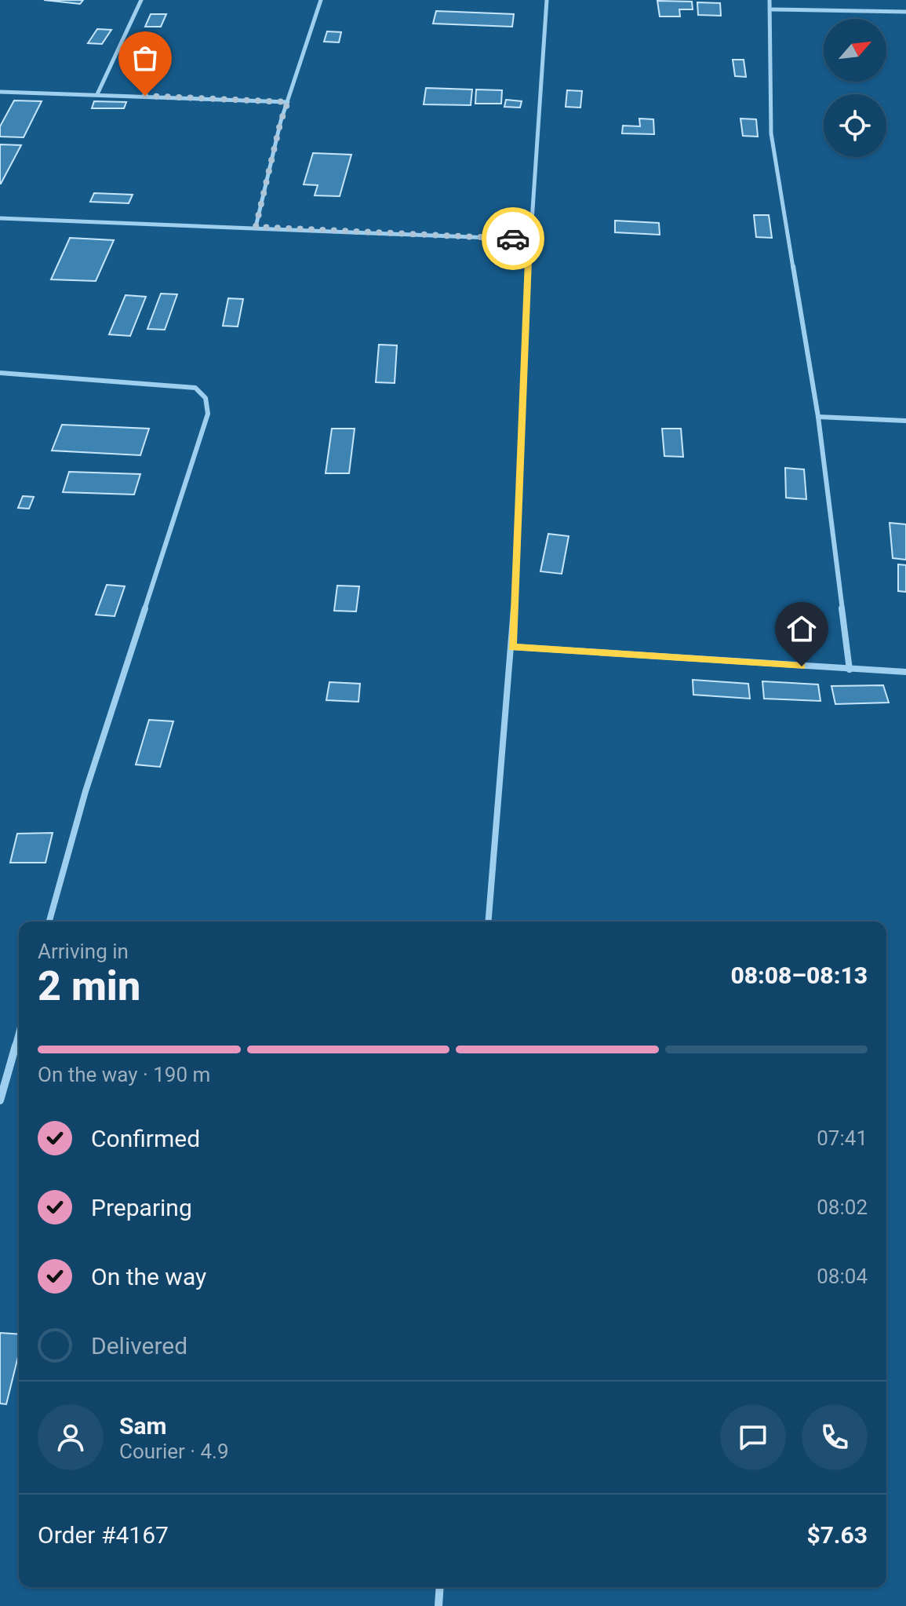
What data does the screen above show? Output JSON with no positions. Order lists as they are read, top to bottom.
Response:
{
  "north": "top right",
  "page": {
    "heading": ["2 min", "Arriving in", "08:08–08:13"],
    "panel": [
      "Sam",
      "Courier · 4.9",
      "Order #4167",
      "$7.63"
    ],
    "bar": "On the way · 190 m",
    "list": [
      ["Confirmed", "07:41"],
      ["Preparing", "08:02"],
      ["On the way", "08:04"],
      "Delivered"
    ]
  }
}
